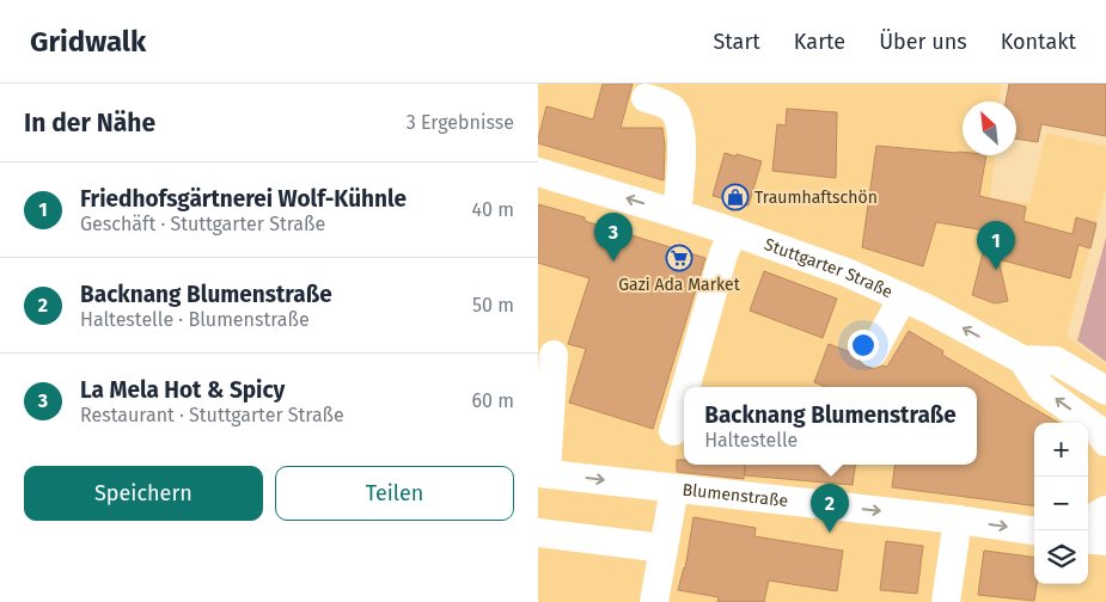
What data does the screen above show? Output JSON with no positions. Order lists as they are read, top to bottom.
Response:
{
  "streets": {
    "street": ["Stuttgarter Straße", "Blumenstraße"]
  },
  "one_way": ["Stuttgarter Straße", "Blumenstraße"],
  "places": {
    "shop": ["Traumhaftschön"],
    "supermarket": ["Gazi Ada Market"]
  },
  "north": "top left",
  "page": {
    "header": "Gridwalk",
    "nav": [
      "Start",
      "Karte",
      "Über uns",
      "Kontakt"
    ],
    "heading": ["In der Nähe", "3 Ergebnisse"],
    "list": [
      {
        "mark": "1",
        "name": "Friedhofsgärtnerei Wolf-Kühnle",
        "note": "Geschäft · Stuttgarter Straße",
        "value": "40 m"
      },
      {
        "mark": "2",
        "name": "Backnang Blumenstraße",
        "note": "Haltestelle · Blumenstraße",
        "value": "50 m"
      },
      {
        "mark": "3",
        "name": "La Mela Hot & Spicy",
        "note": "Restaurant · Stuttgarter Straße",
        "value": "60 m"
      }
    ],
    "pins": ["3", "1", "2"],
    "popup": ["Backnang Blumenstraße", "Haltestelle"],
    "map_buttons": ["+", "−"],
    "buttons": ["Speichern", "Teilen"]
  }
}
